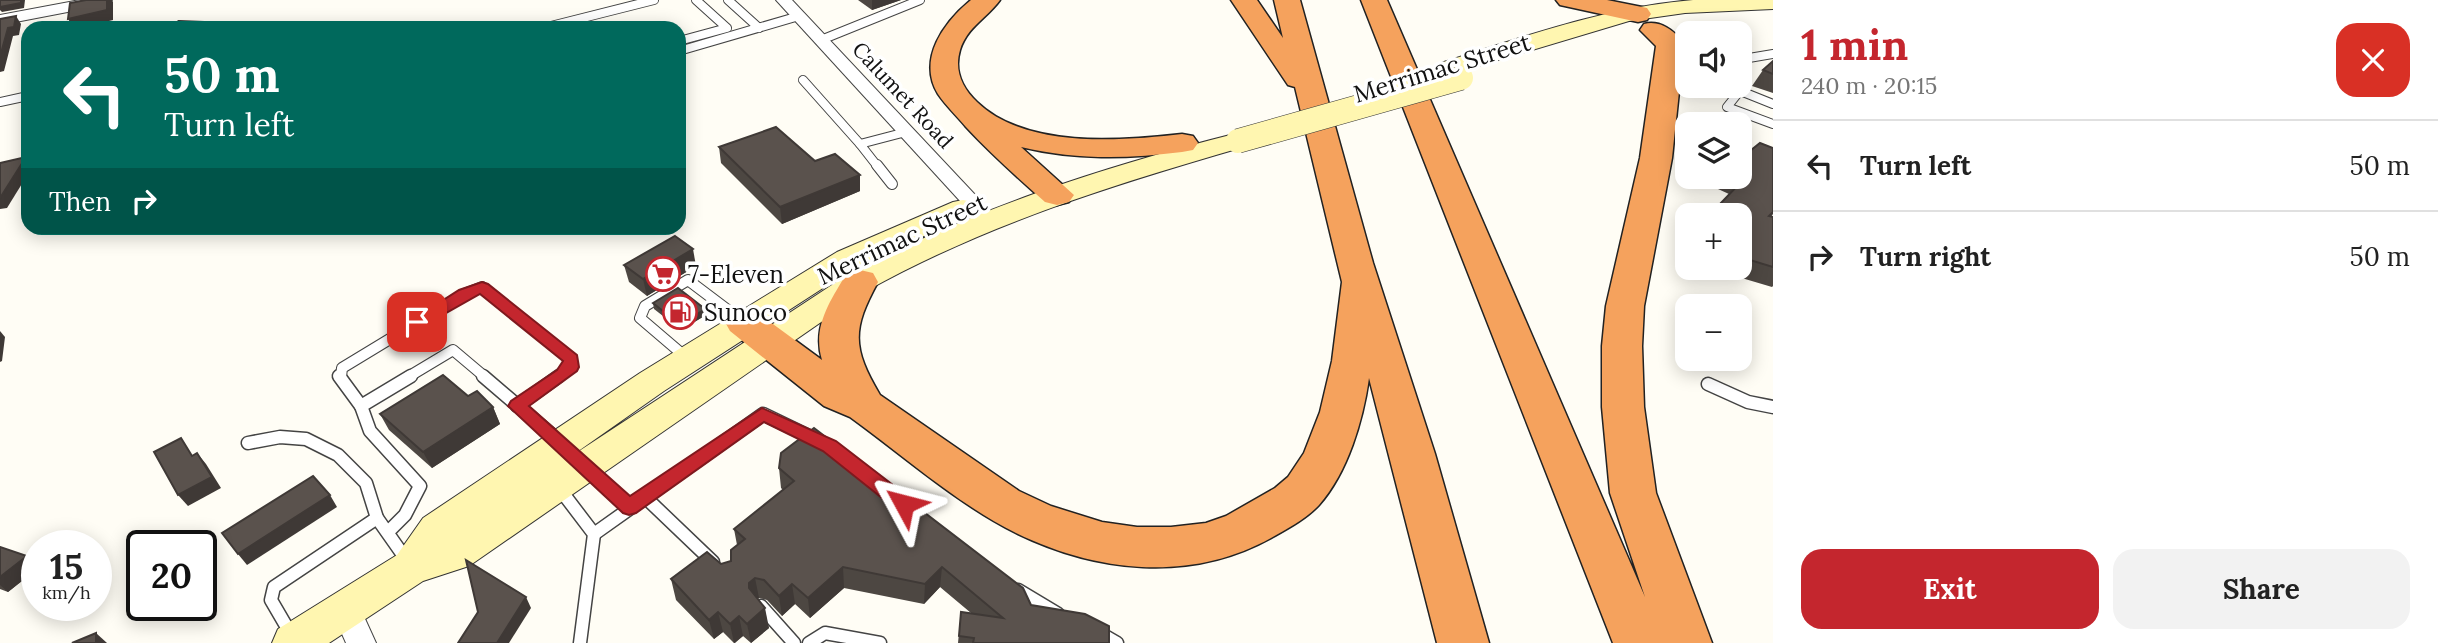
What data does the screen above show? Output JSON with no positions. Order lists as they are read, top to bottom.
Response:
{
  "streets": {
    "main road": ["Merrimac Street"],
    "street": ["Calumet Road"]
  },
  "crossings": [
    ["Merrimac Street", "Calumet Road"]
  ],
  "places": {
    "supermarket": ["7-Eleven"],
    "fuel station": ["Sunoco"]
  },
  "page": {
    "heading": ["1 min", "240 m · 20:15"],
    "map_buttons": ["+", "−"],
    "turn": ["50 m", "Turn left"],
    "list": [
      {
        "name": "Turn left",
        "value": "50 m"
      },
      {
        "name": "Turn right",
        "value": "50 m"
      }
    ],
    "then": "Then",
    "speed": "15 km/h",
    "limit": "20",
    "buttons": ["Exit", "Share"]
  }
}
